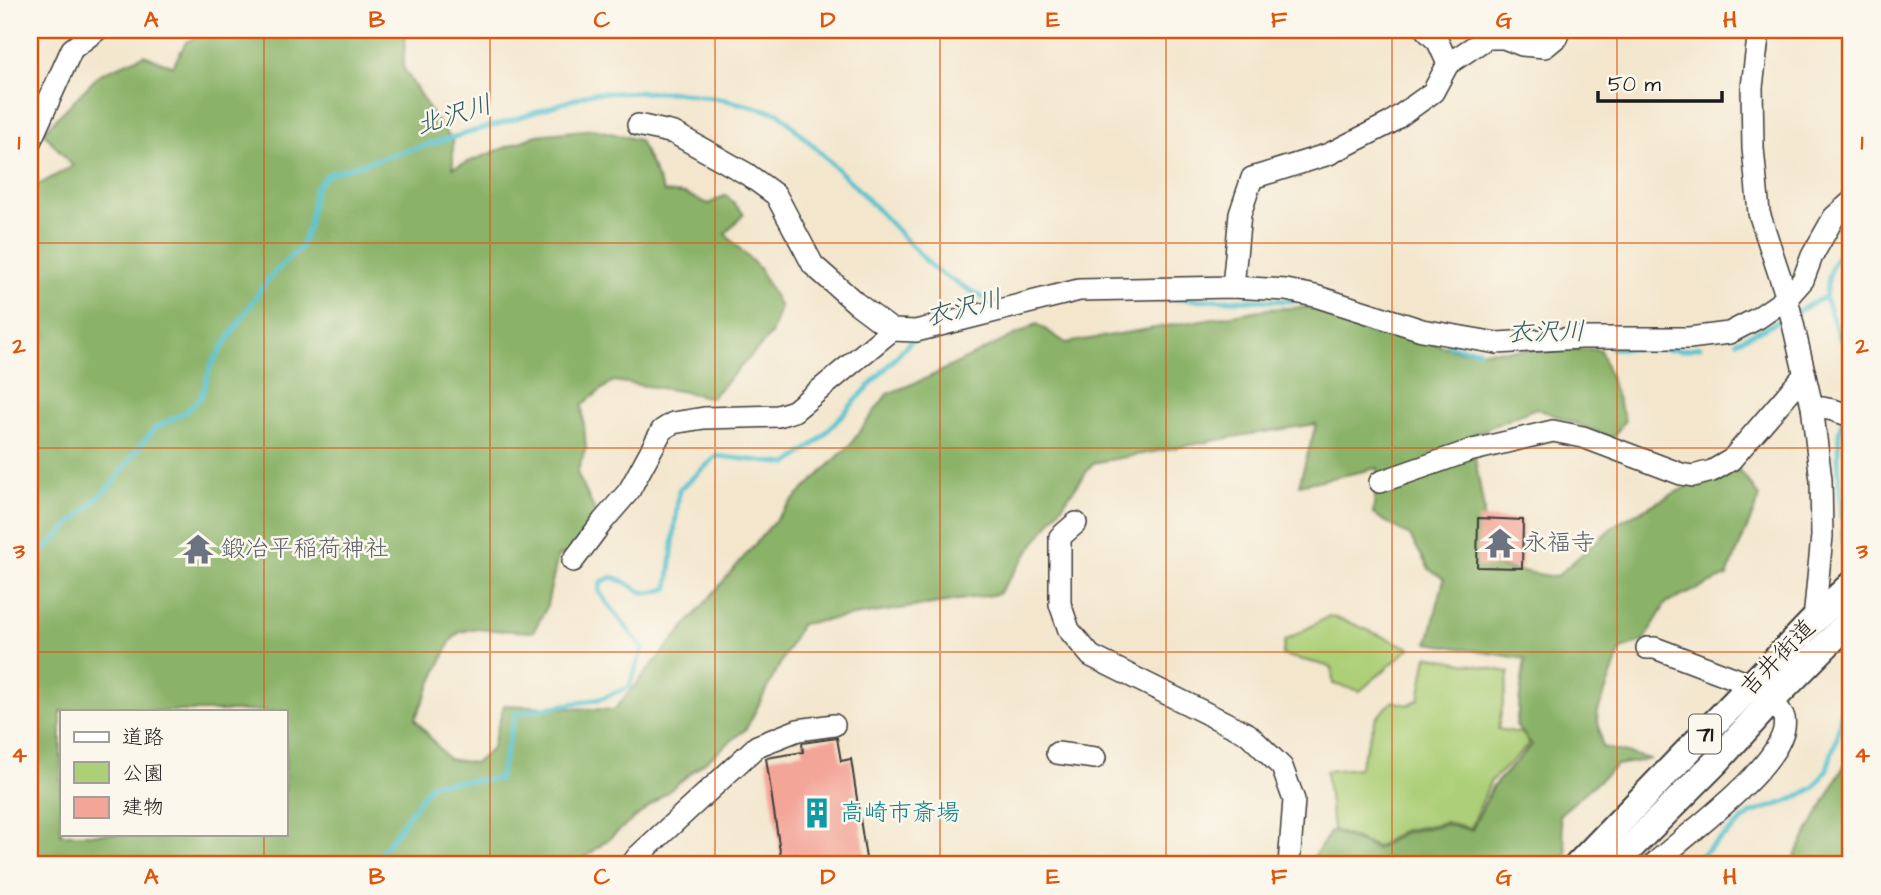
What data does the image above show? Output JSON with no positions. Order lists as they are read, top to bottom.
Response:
{
  "streets": {
    "main road": ["吉井街道", "71"]
  },
  "water": ["北沢川", "衣沢川"],
  "places": {
    "temple": ["永福寺", "鍛冶平稲荷神社"],
    "building": ["高崎市斎場"]
  },
  "legend": ["道路", "公園", "建物"],
  "scale_bar": "50 m",
  "grid": {
    "columns": [
      "A",
      "B",
      "C",
      "D",
      "E",
      "F",
      "G",
      "H"
    ],
    "rows": [
      "1",
      "2",
      "3",
      "4"
    ]
  }
}
